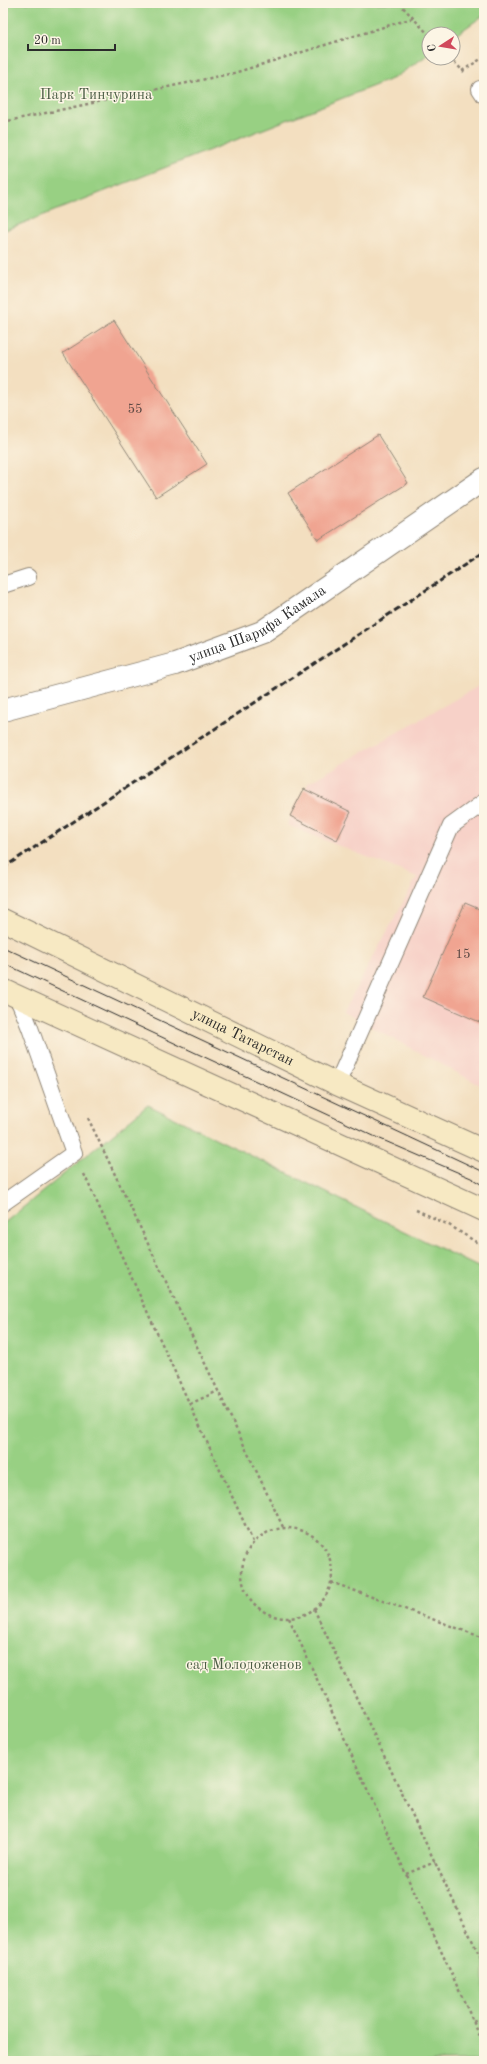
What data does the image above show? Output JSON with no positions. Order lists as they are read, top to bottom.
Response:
{
  "streets": {
    "main road": ["улица Татарстан"],
    "street": ["улица Шарифа Камала"]
  },
  "parks": ["Парк Тинчурина", "сад Молодоженов"],
  "house_numbers": ["55", "15"],
  "scale_bar": "20 m",
  "north": "left"
}
